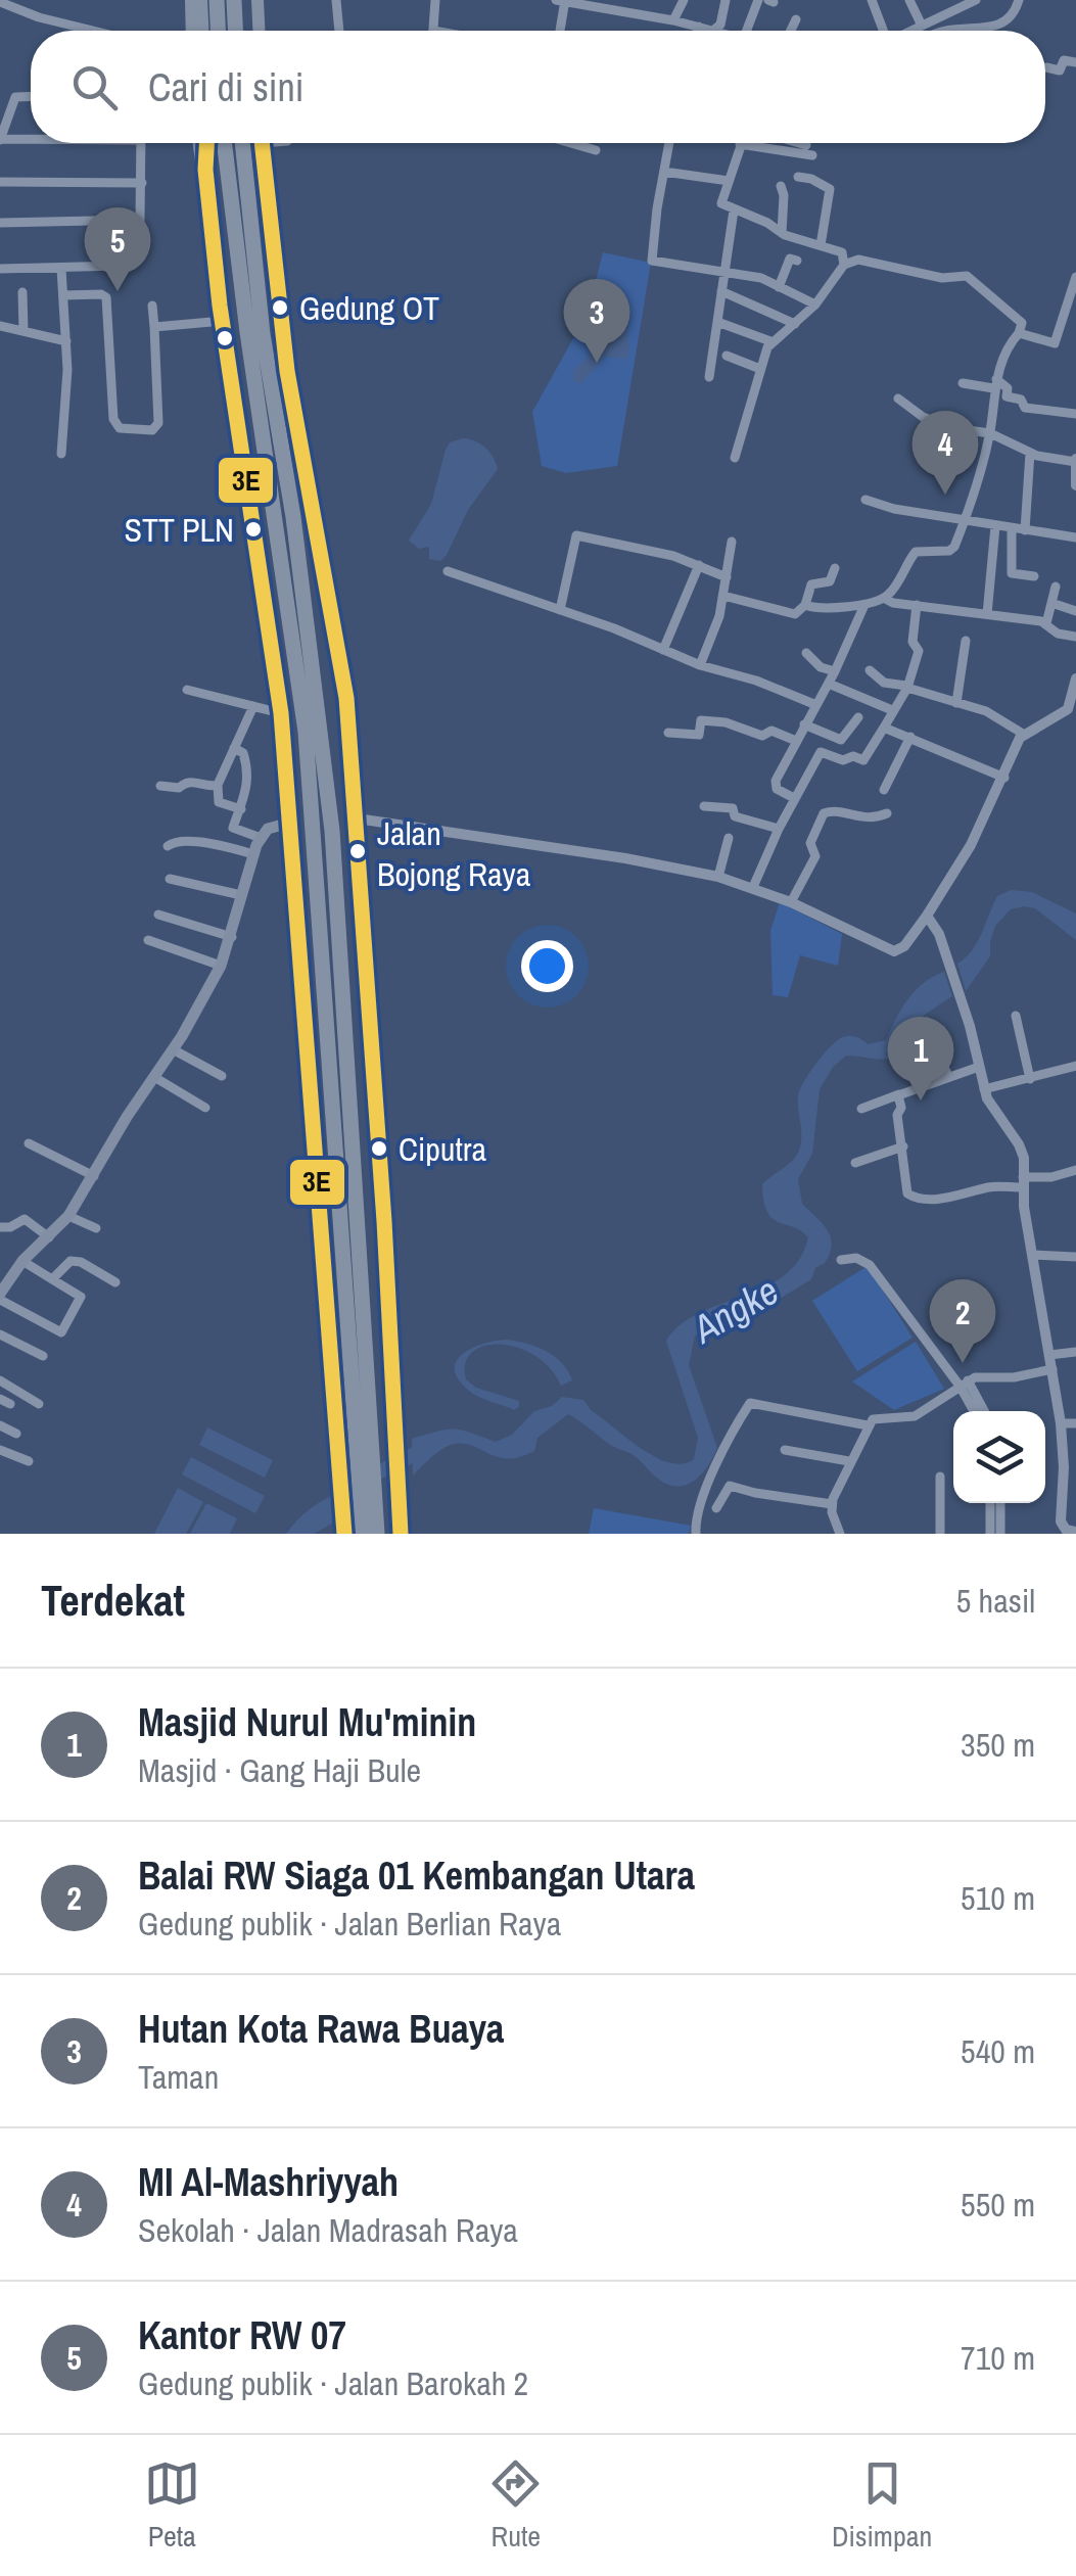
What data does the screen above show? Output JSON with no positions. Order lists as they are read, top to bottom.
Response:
{
  "water": ["Angke"],
  "places": [
    "Gedung OT",
    "STT PLN",
    "Jalan Bojong Raya",
    "Ciputra"
  ],
  "lines": ["transit line 3E"],
  "page": {
    "search": "Cari di sini",
    "pins": [
      "5",
      "3",
      "4",
      "1",
      "2"
    ],
    "heading": ["Terdekat", "5 hasil"],
    "list": [
      {
        "mark": "1",
        "name": "Masjid Nurul Mu'minin",
        "note": "Masjid · Gang Haji Bule",
        "value": "350 m"
      },
      {
        "mark": "2",
        "name": "Balai RW Siaga 01 Kembangan Utara",
        "note": "Gedung publik · Jalan Berlian Raya",
        "value": "510 m"
      },
      {
        "mark": "3",
        "name": "Hutan Kota Rawa Buaya",
        "note": "Taman",
        "value": "540 m"
      },
      {
        "mark": "4",
        "name": "MI Al-Mashriyyah",
        "note": "Sekolah · Jalan Madrasah Raya",
        "value": "550 m"
      },
      {
        "mark": "5",
        "name": "Kantor RW 07",
        "note": "Gedung publik · Jalan Barokah 2",
        "value": "710 m"
      }
    ],
    "nav": ["Peta", "Rute", "Disimpan"]
  }
}
